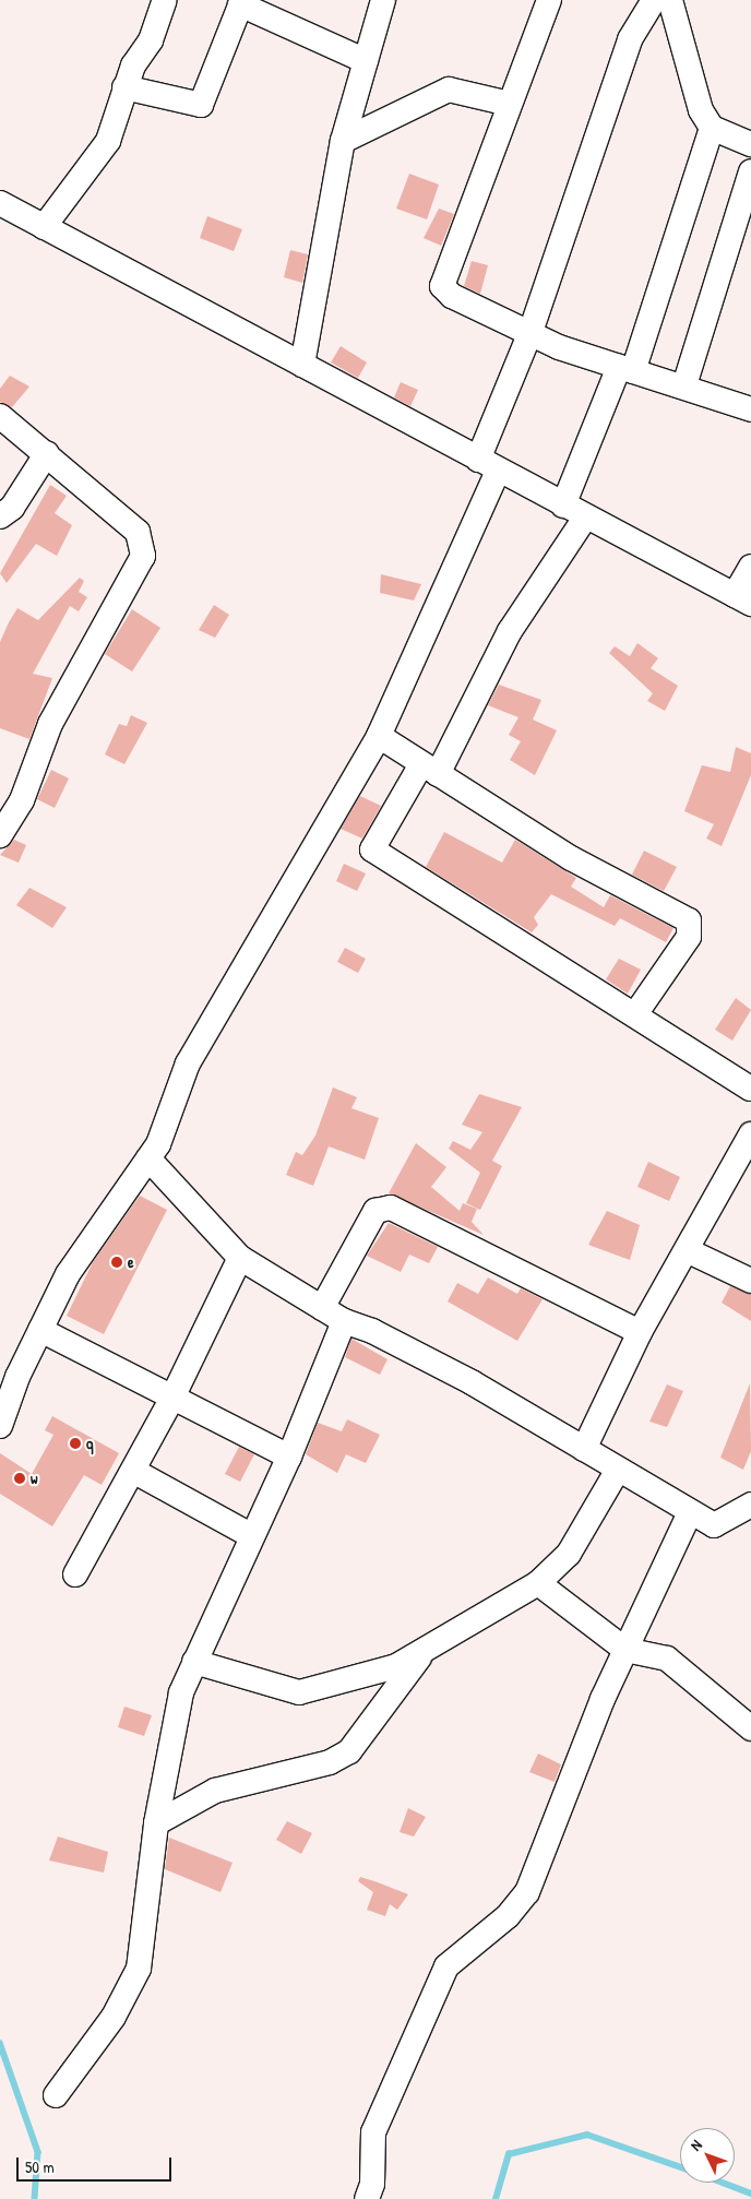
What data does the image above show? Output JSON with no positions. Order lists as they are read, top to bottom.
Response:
{
  "places": ["e", "q", "w"],
  "scale_bar": "50 m",
  "north": "top left"
}
